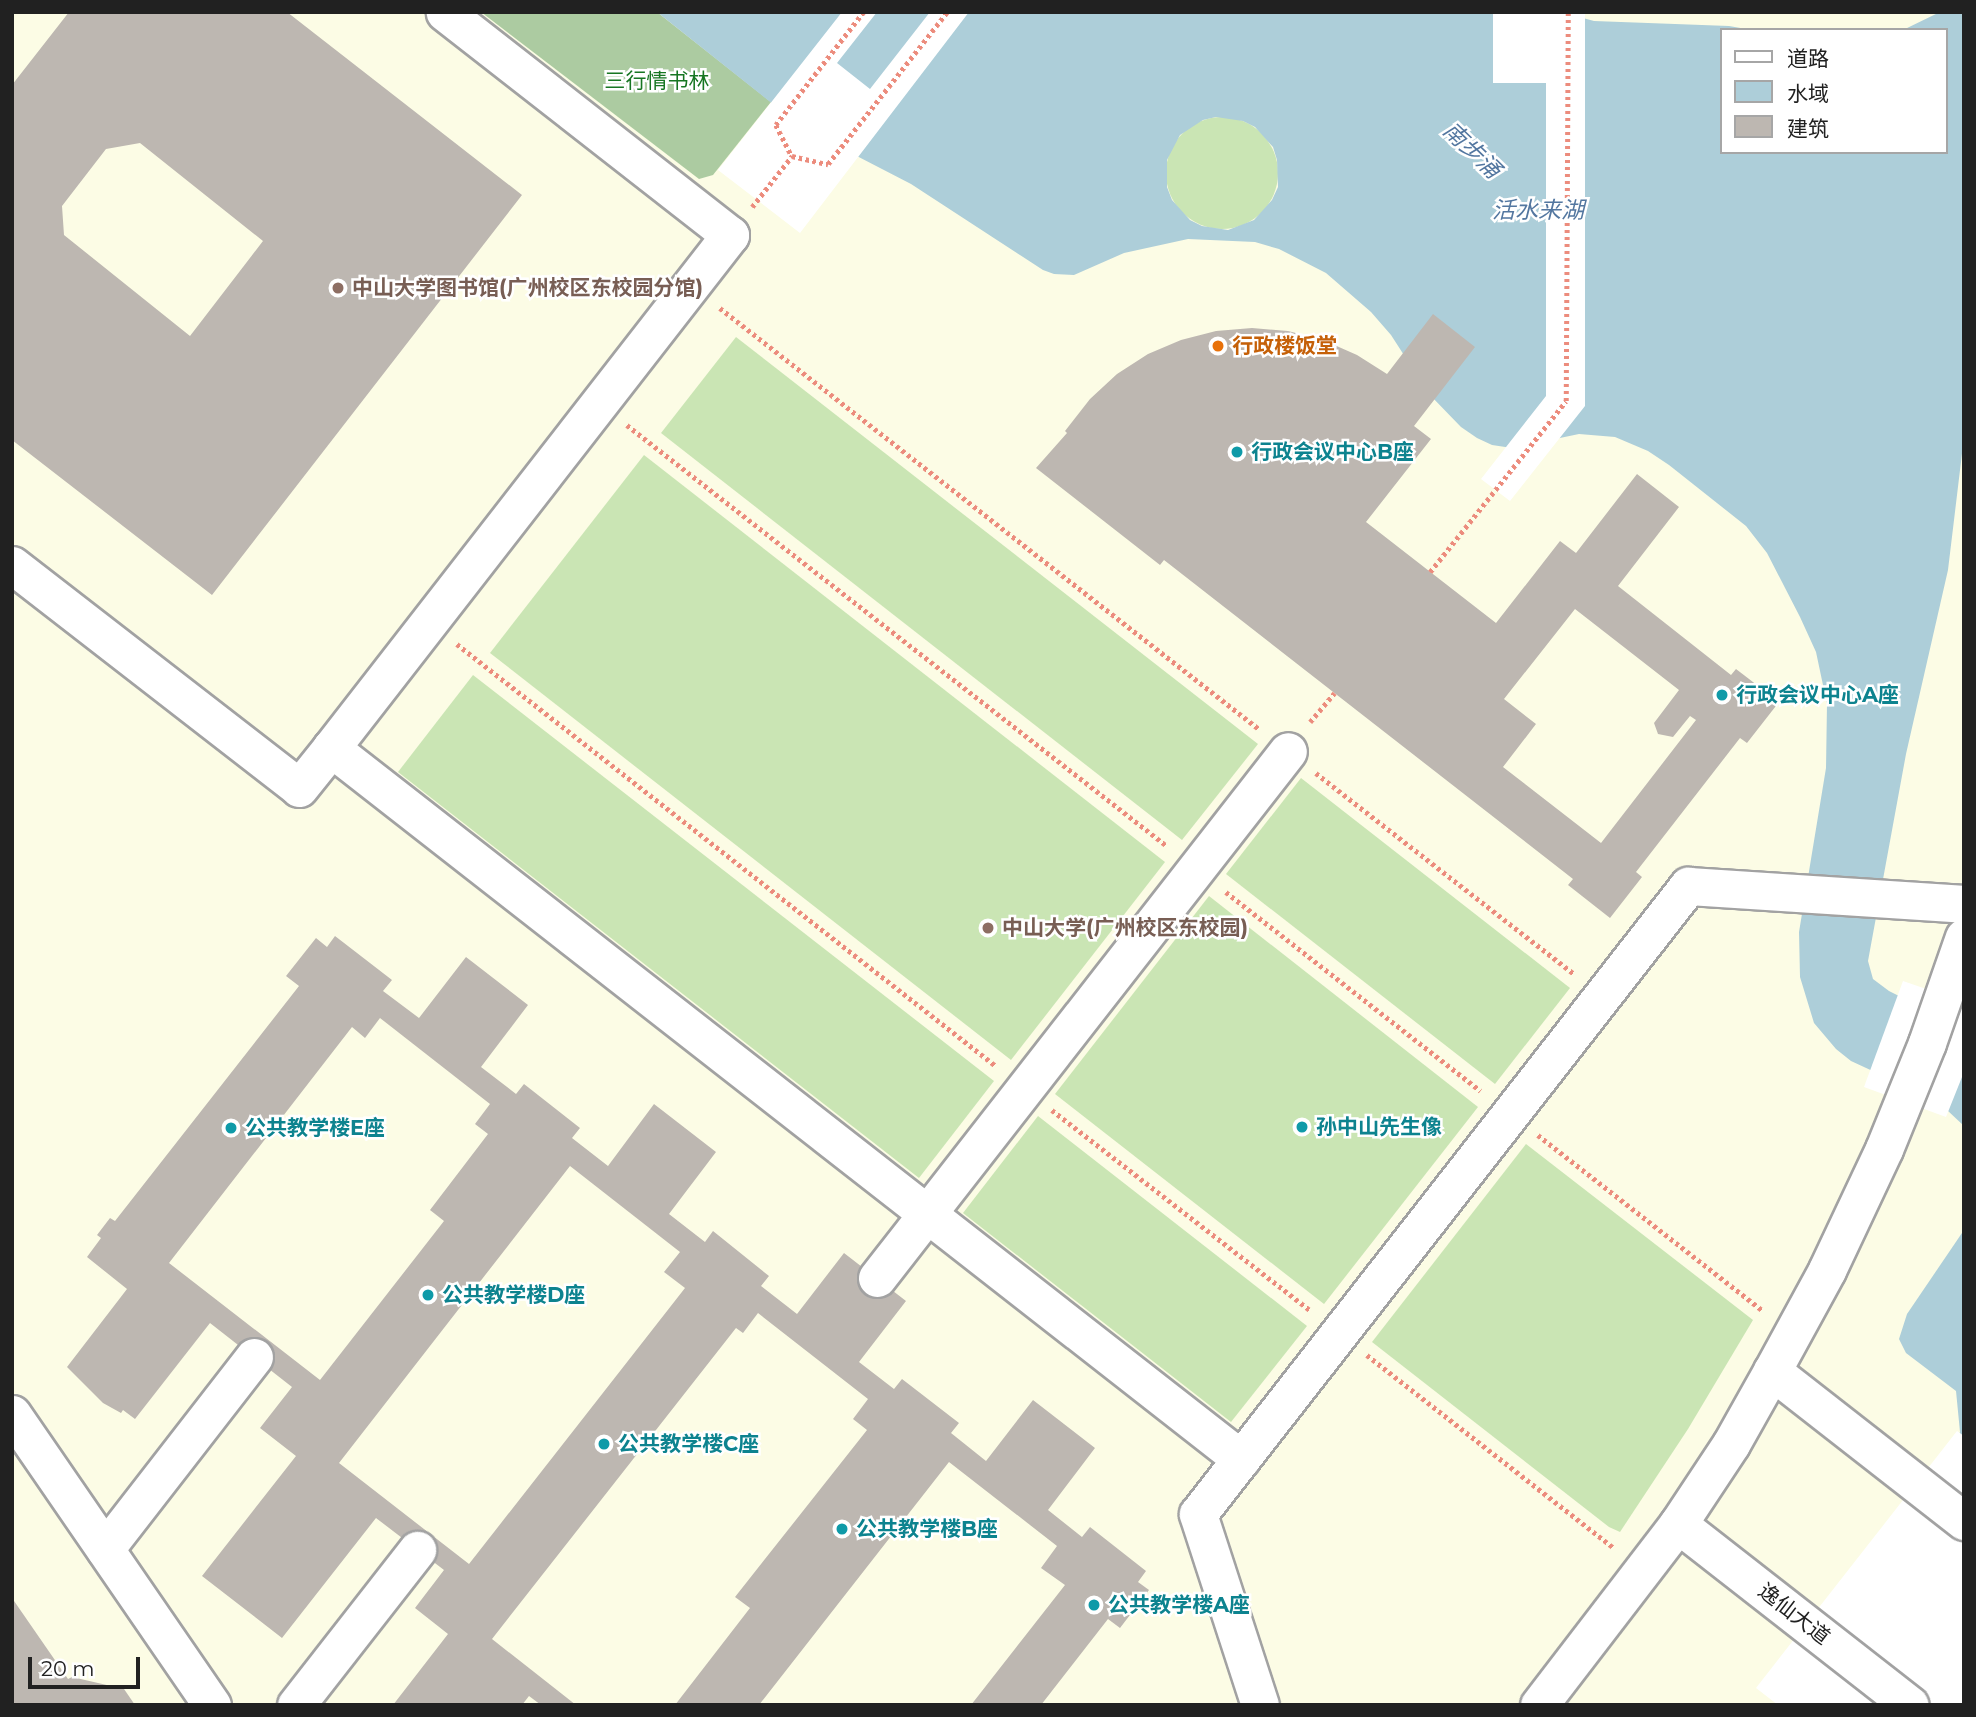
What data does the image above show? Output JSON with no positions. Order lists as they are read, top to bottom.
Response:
{
  "streets": {
    "lane": ["逸仙大道"]
  },
  "water": ["南步涌", "活水来湖"],
  "parks": ["三行情书林"],
  "places": [
    "中山大学图书馆(广州校区东校园分馆)",
    "行政楼饭堂",
    "行政会议中心B座",
    "行政会议中心A座",
    "中山大学(广州校区东校园)",
    "孙中山先生像",
    "公共教学楼E座",
    "公共教学楼D座",
    "公共教学楼C座",
    "公共教学楼B座",
    "公共教学楼A座"
  ],
  "legend": ["道路", "水域", "建筑"],
  "scale_bar": "20 m"
}
